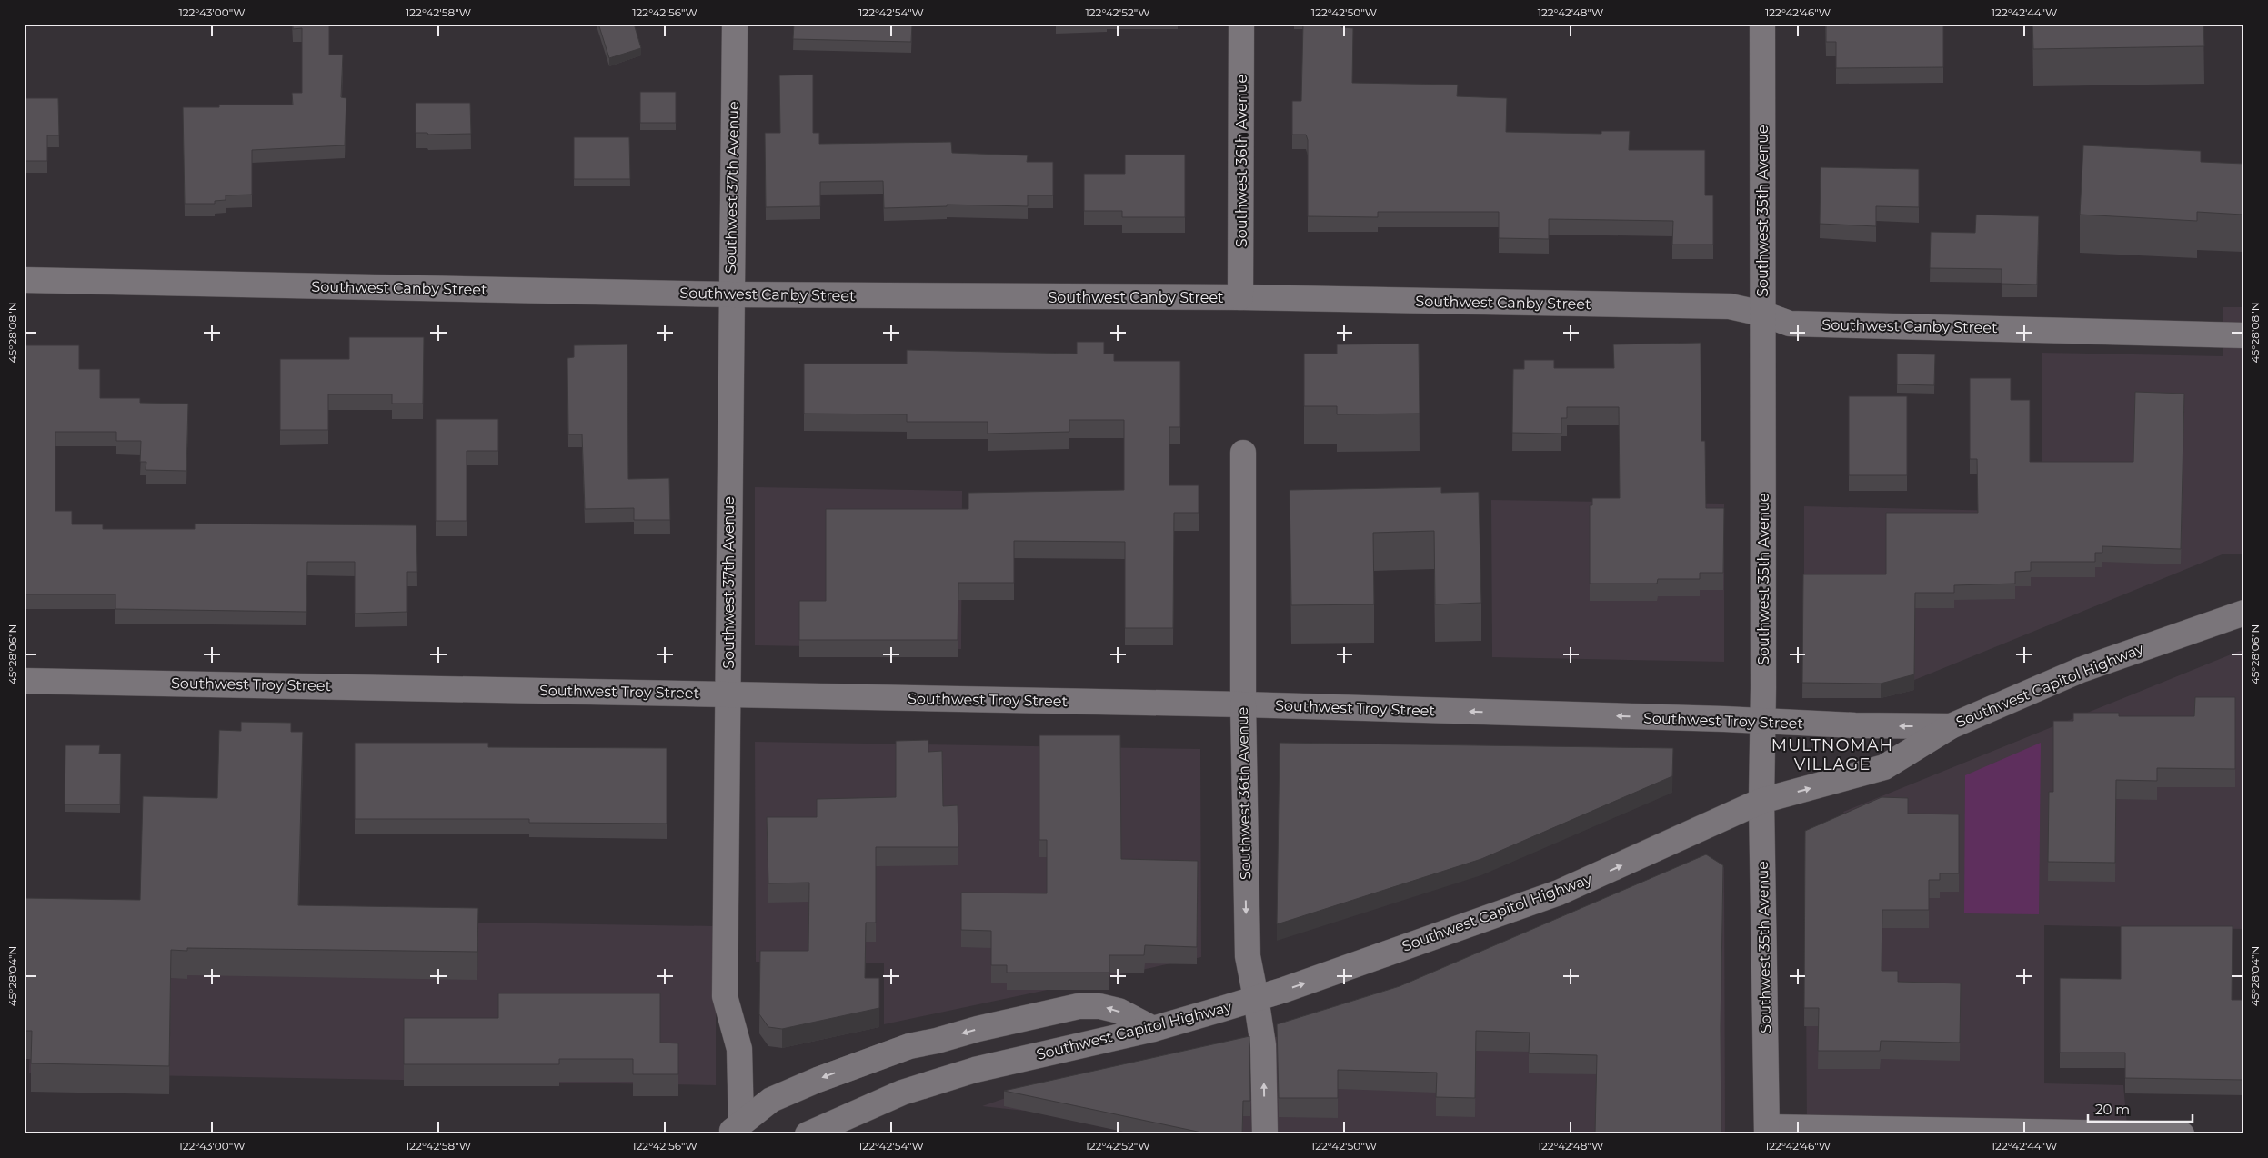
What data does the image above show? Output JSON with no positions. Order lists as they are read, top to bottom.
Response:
{
  "streets": {
    "street": [
      "Southwest 36th Avenue",
      "Southwest 37th Avenue",
      "Southwest 35th Avenue",
      "Southwest Canby Street",
      "Southwest Troy Street",
      "Southwest Capitol Highway"
    ]
  },
  "crossings": [
    ["Southwest 36th Avenue", "Southwest Canby Street"],
    ["Southwest 36th Avenue", "Southwest Troy Street"],
    ["Southwest 36th Avenue", "Southwest Capitol Highway"],
    ["Southwest 37th Avenue", "Southwest Canby Street"],
    ["Southwest 37th Avenue", "Southwest Troy Street"],
    ["Southwest 35th Avenue", "Southwest Canby Street"],
    ["Southwest 35th Avenue", "Southwest Troy Street"],
    ["Southwest 35th Avenue", "Southwest Capitol Highway"],
    ["Southwest Troy Street", "Southwest Capitol Highway"]
  ],
  "one_way": ["Southwest Troy Street", "Southwest Capitol Highway"],
  "districts": ["MULTNOMAH VILLAGE"],
  "scale_bar": "20 m",
  "coordinates": [
    "122°43'00\"W",
    "122°42'58\"W",
    "122°42'56\"W",
    "122°42'54\"W",
    "122°42'52\"W",
    "122°42'50\"W",
    "122°42'48\"W",
    "122°42'46\"W",
    "122°42'44\"W",
    "45°28'08\"N",
    "45°28'06\"N",
    "45°28'04\"N"
  ]
}
